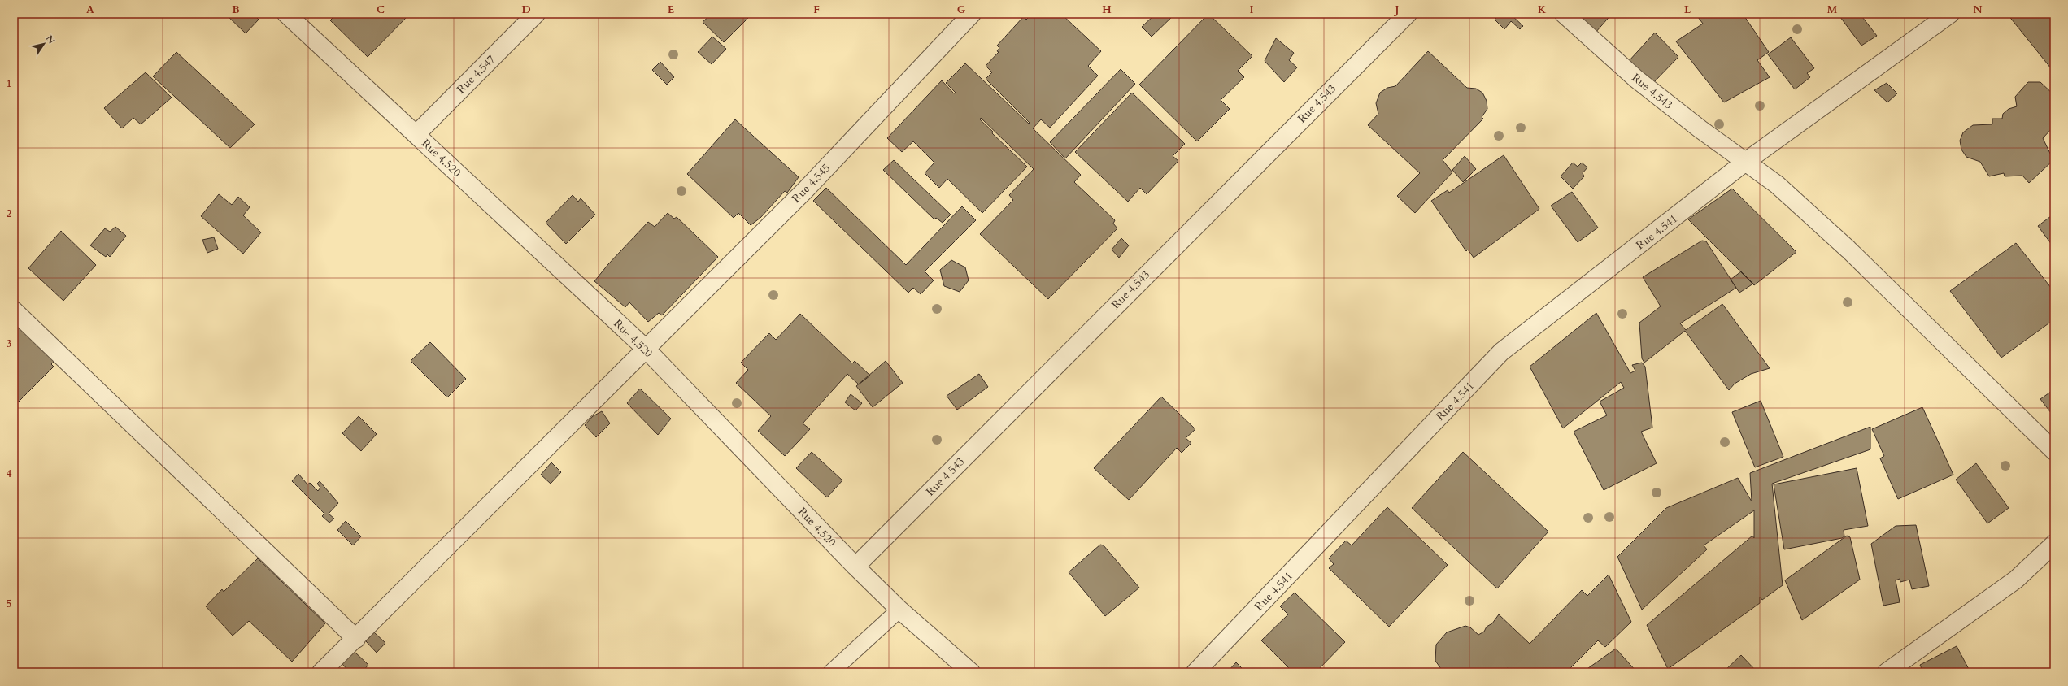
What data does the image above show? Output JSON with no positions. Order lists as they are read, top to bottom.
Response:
{
  "streets": {
    "street": [
      "Rue 4.547",
      "Rue 4.543",
      "Rue 4.520",
      "Rue 4.545",
      "Rue 4.541"
    ]
  },
  "crossings": [
    ["Rue 4.547", "Rue 4.520"],
    ["Rue 4.543", "Rue 4.520"],
    ["Rue 4.543", "Rue 4.541"],
    ["Rue 4.520", "Rue 4.545"]
  ],
  "north": "top right",
  "grid": {
    "columns": [
      "A",
      "B",
      "C",
      "D",
      "E",
      "F",
      "G",
      "H",
      "I",
      "J",
      "K",
      "L",
      "M",
      "N"
    ],
    "rows": [
      "1",
      "2",
      "3",
      "4",
      "5"
    ]
  }
}
